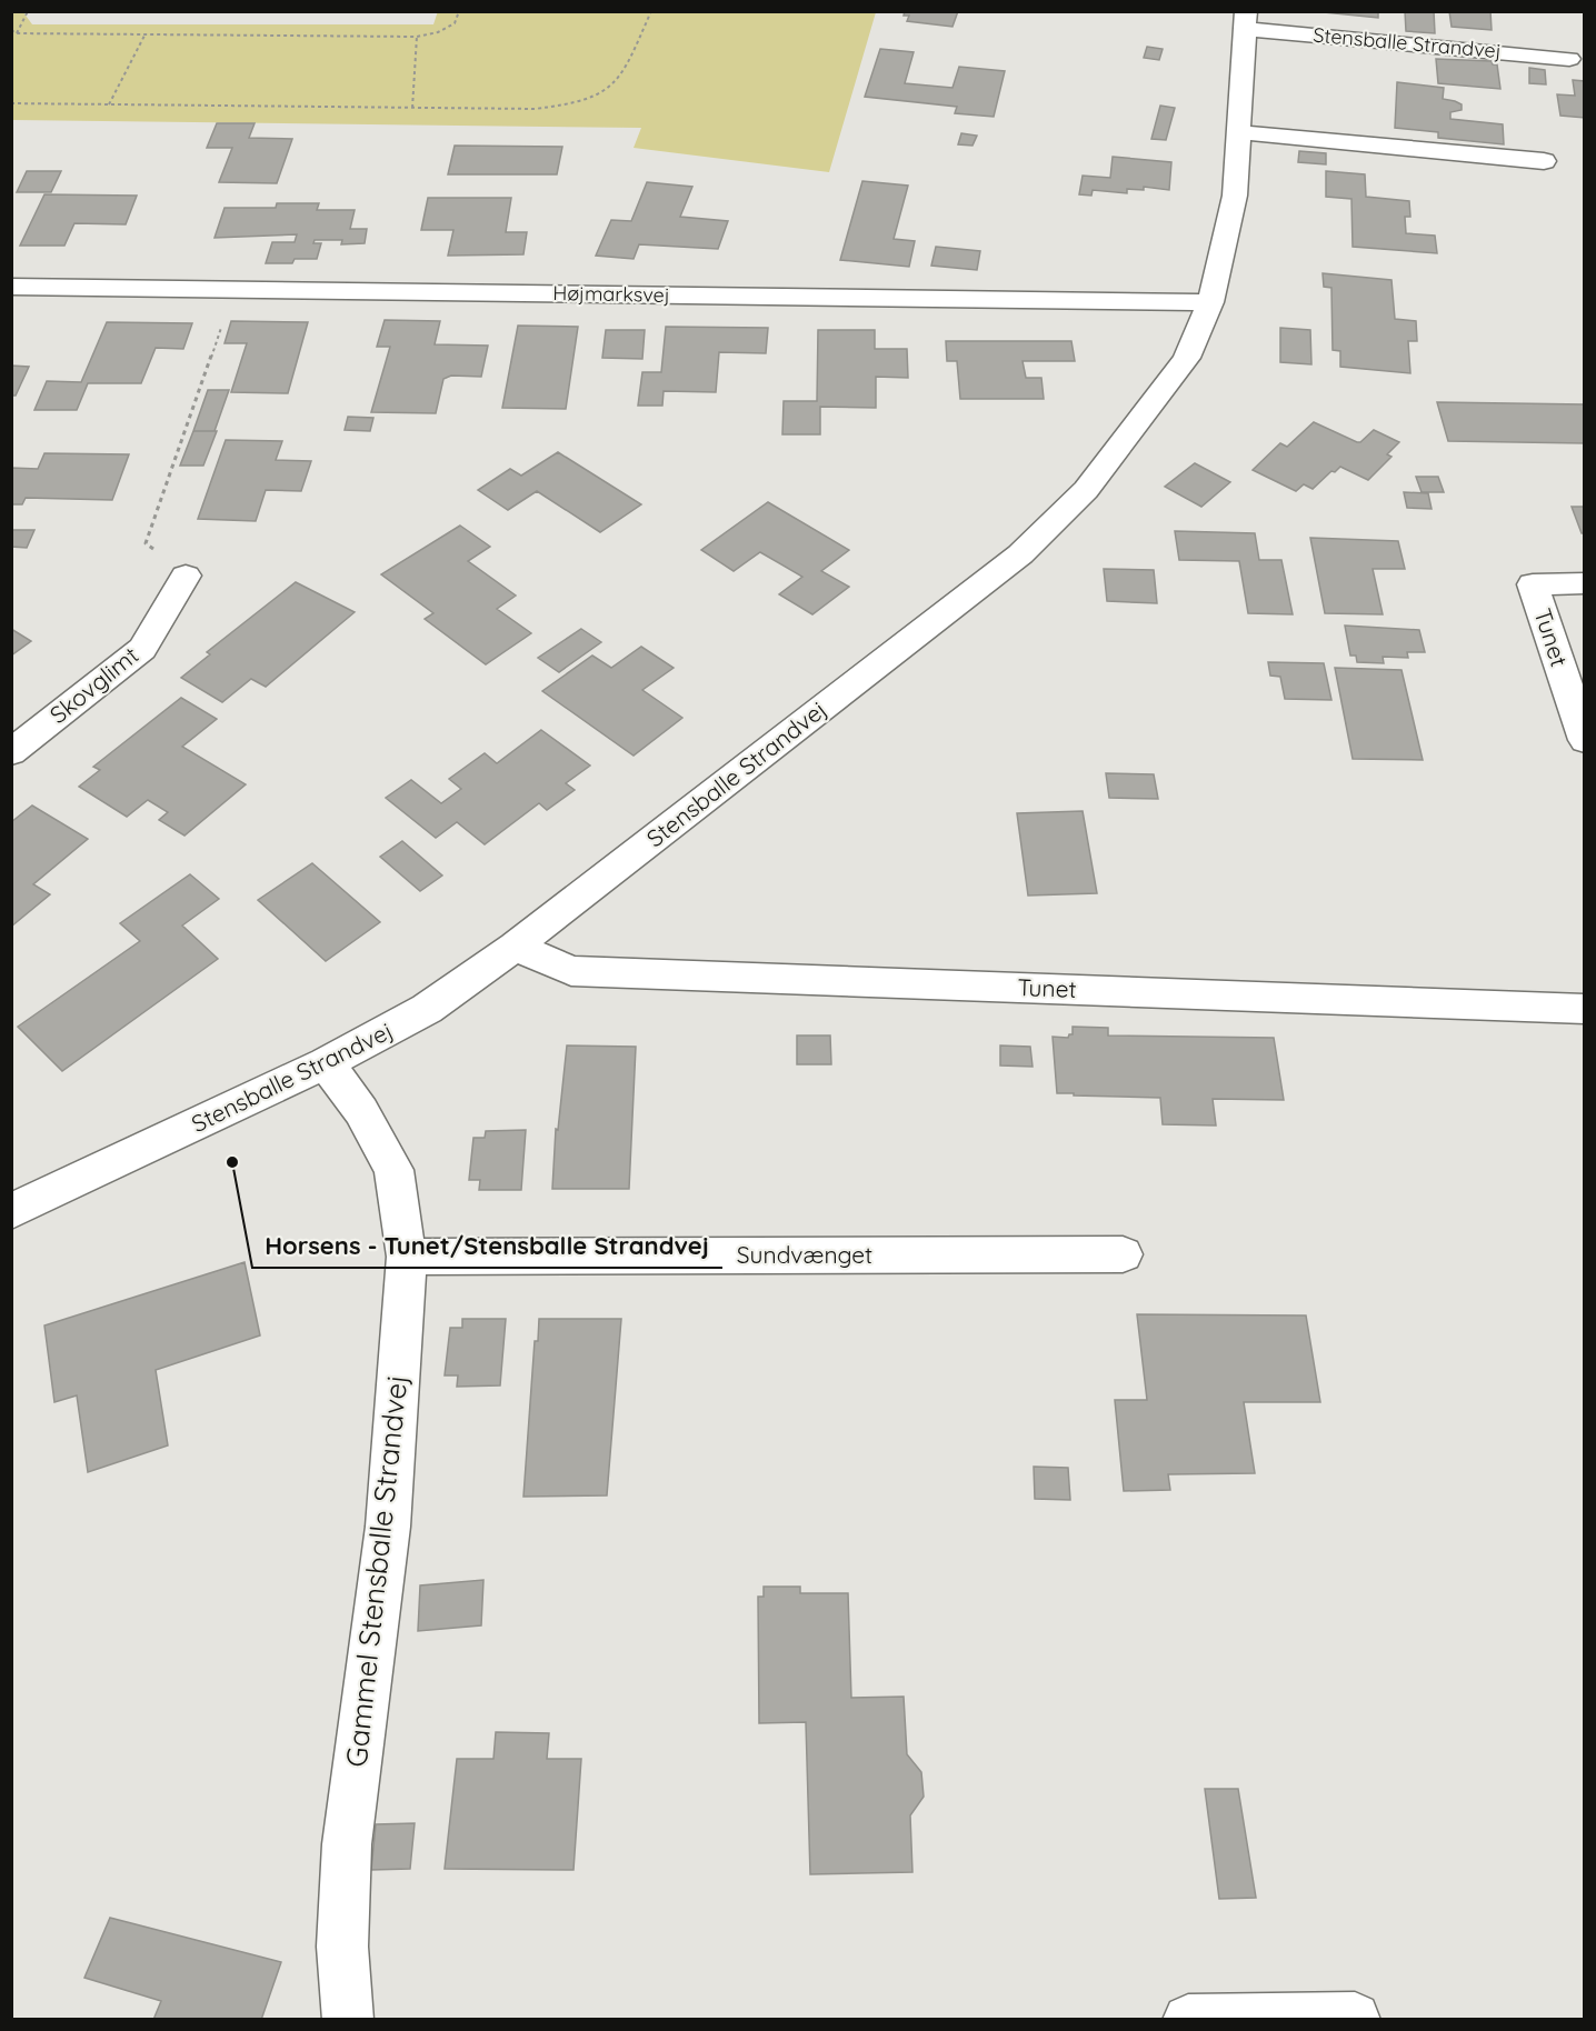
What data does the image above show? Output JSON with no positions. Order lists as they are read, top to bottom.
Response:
{
  "streets": {
    "street": [
      "Stensballe Strandvej",
      "Højmarksvej",
      "Tunet",
      "Skovglimt",
      "Sundvænget",
      "Gammel Stensballe Strandvej"
    ]
  },
  "crossings": [
    ["Stensballe Strandvej", "Højmarksvej"],
    ["Stensballe Strandvej", "Tunet"],
    ["Stensballe Strandvej", "Gammel Stensballe Strandvej"],
    ["Sundvænget", "Gammel Stensballe Strandvej"]
  ],
  "places": ["Horsens - Tunet/Stensballe Strandvej"]
}
